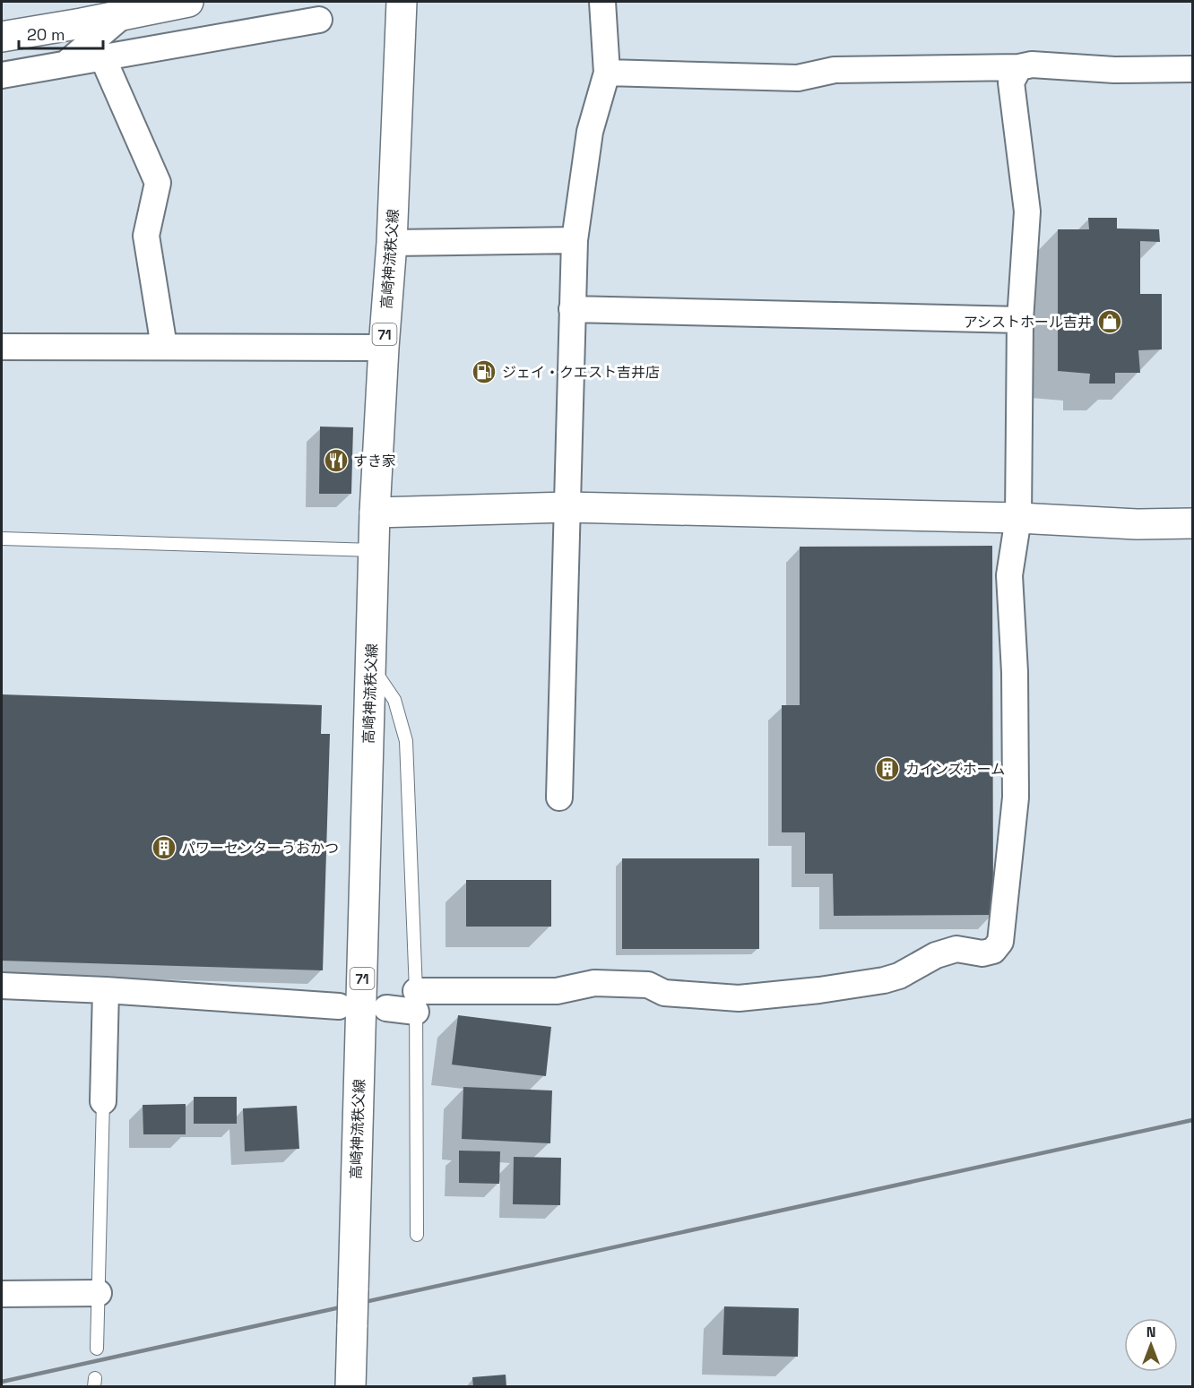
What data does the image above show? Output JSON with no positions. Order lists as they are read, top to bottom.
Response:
{
  "streets": {
    "main road": ["高崎神流秩父線", "71"]
  },
  "places": {
    "shop": ["アシストホール吉井"],
    "fuel station": ["ジェイ・クエスト吉井店"],
    "restaurant": ["すき家"],
    "building": ["カインズホーム", "パワーセンターうおかつ"]
  },
  "scale_bar": "20 m",
  "north": "top"
}
